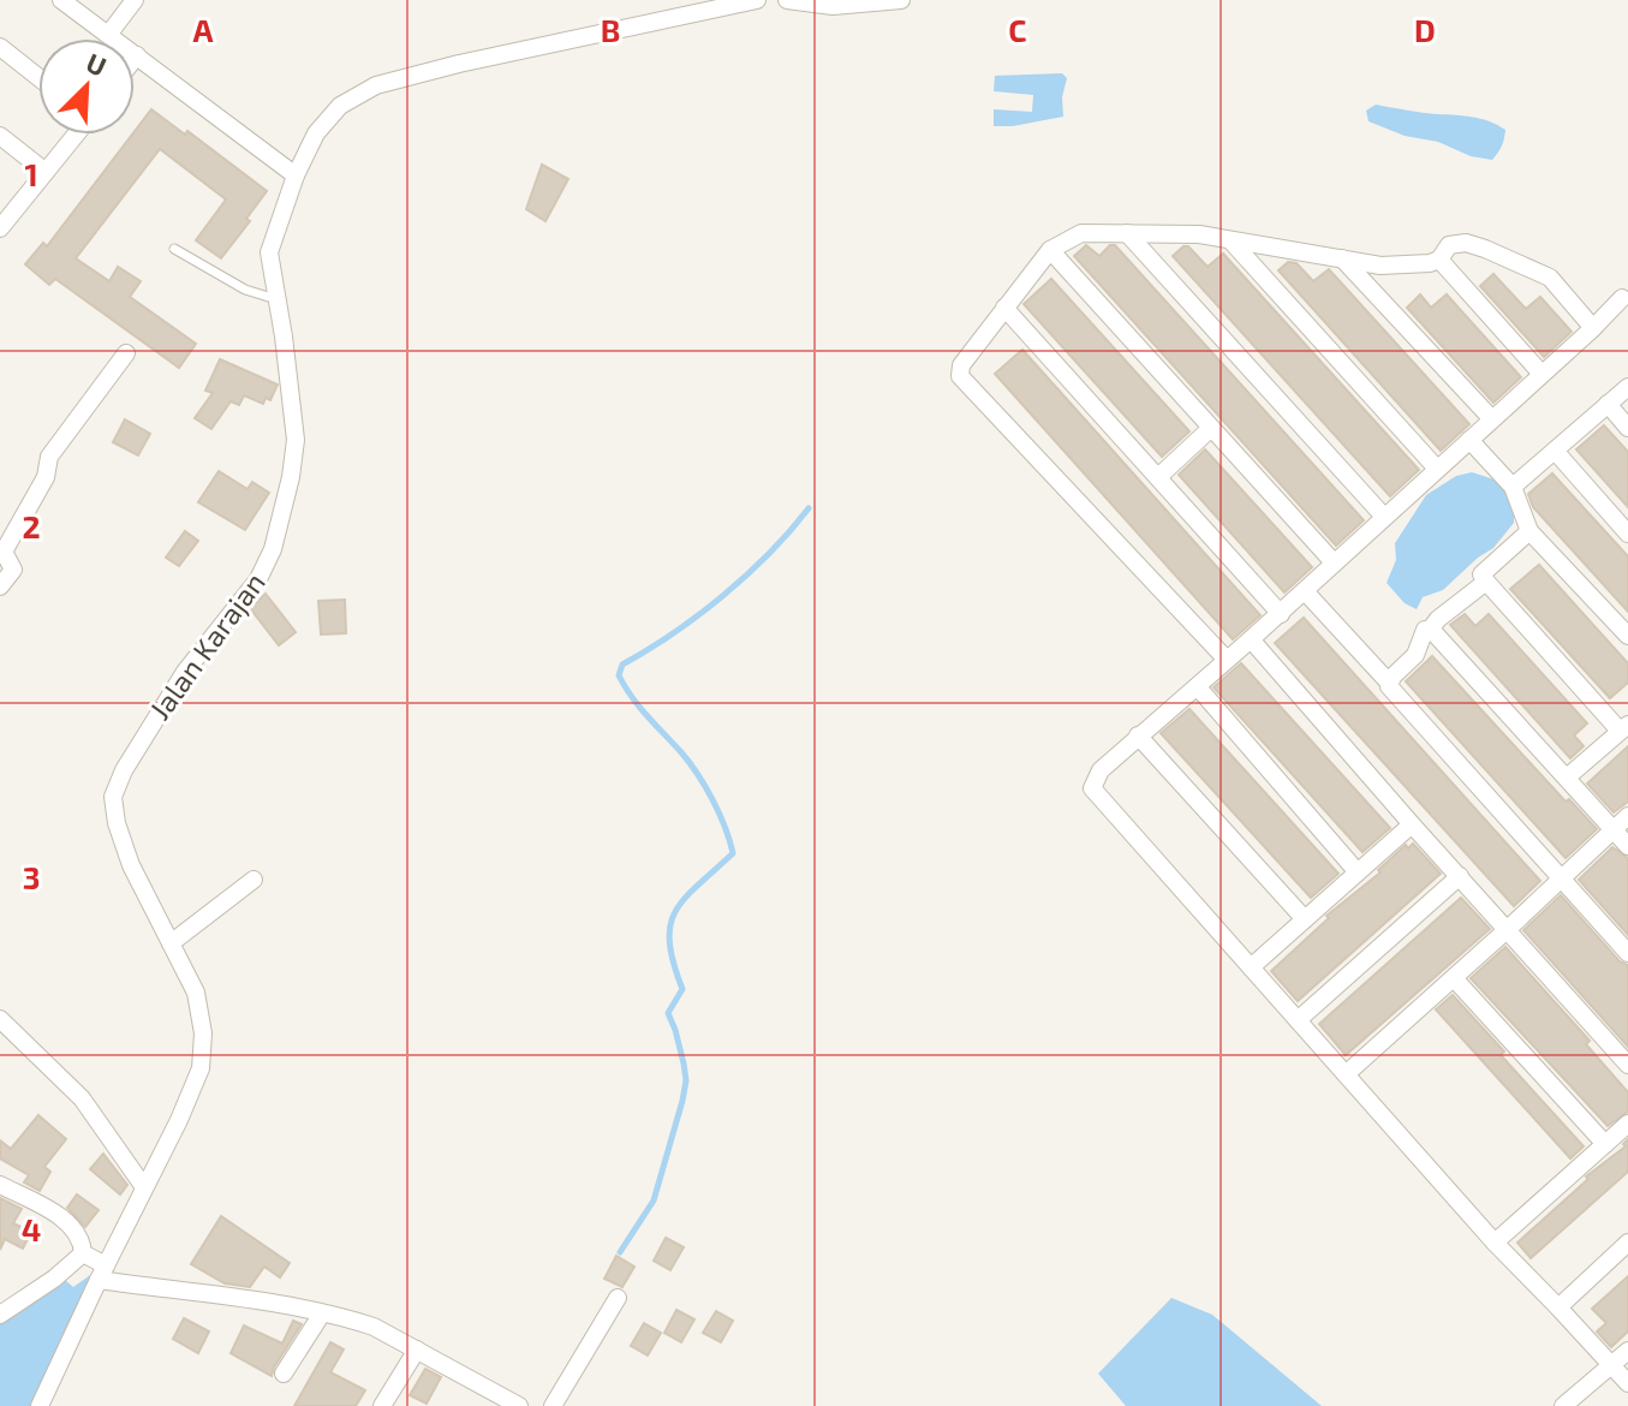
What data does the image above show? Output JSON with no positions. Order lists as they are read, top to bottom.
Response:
{
  "streets": {
    "street": ["Jalan Karajan"]
  },
  "north": "top right",
  "grid": {
    "columns": [
      "A",
      "B",
      "C",
      "D"
    ],
    "rows": [
      "1",
      "2",
      "3",
      "4"
    ]
  }
}
